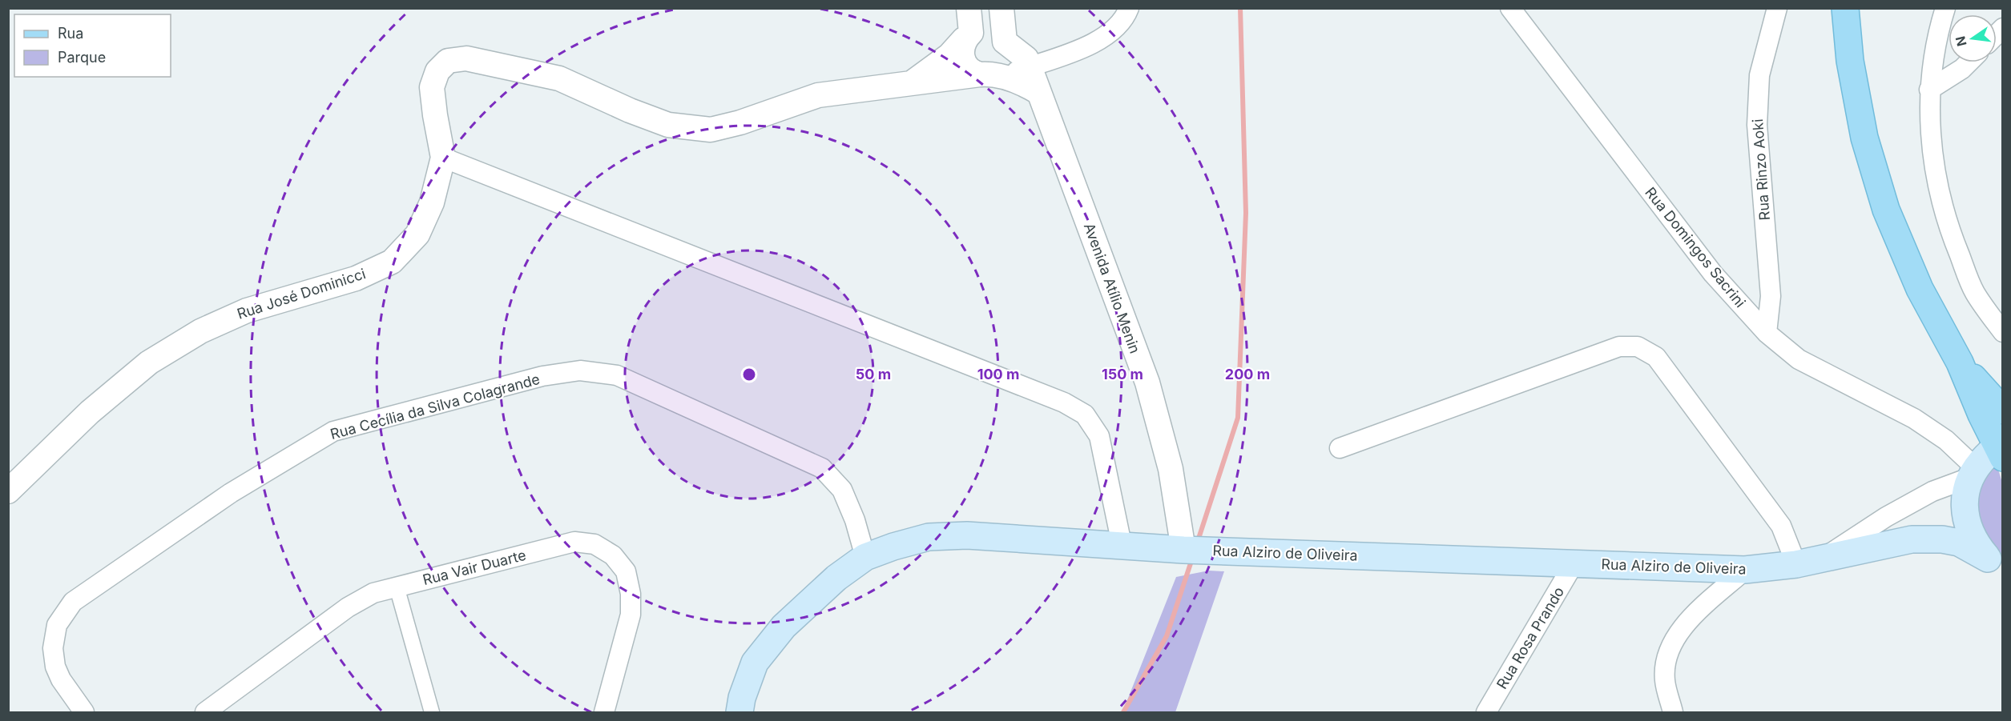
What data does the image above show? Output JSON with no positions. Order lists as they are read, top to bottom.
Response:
{
  "streets": {
    "main road": ["Rua Alziro de Oliveira"],
    "street": [
      "Rua Rinzo Aoki",
      "Rua Domingos Sacrini",
      "Avenida Atílio Menin",
      "Rua José Dominicci",
      "Rua Cecília da Silva Colagrande",
      "Rua Vair Duarte",
      "Rua Rosa Prando"
    ]
  },
  "crossings": [
    ["Rua Rinzo Aoki", "Rua Domingos Sacrini"],
    ["Rua Domingos Sacrini", "Rua Alziro de Oliveira"],
    ["Avenida Atílio Menin", "Rua Alziro de Oliveira"],
    ["Rua Cecília da Silva Colagrande", "Rua Alziro de Oliveira"],
    ["Rua Alziro de Oliveira", "Rua Rosa Prando"]
  ],
  "legend": ["Rua", "Parque"],
  "north": "left",
  "rings": [
    "50 m",
    "100 m",
    "150 m",
    "200 m"
  ]
}
